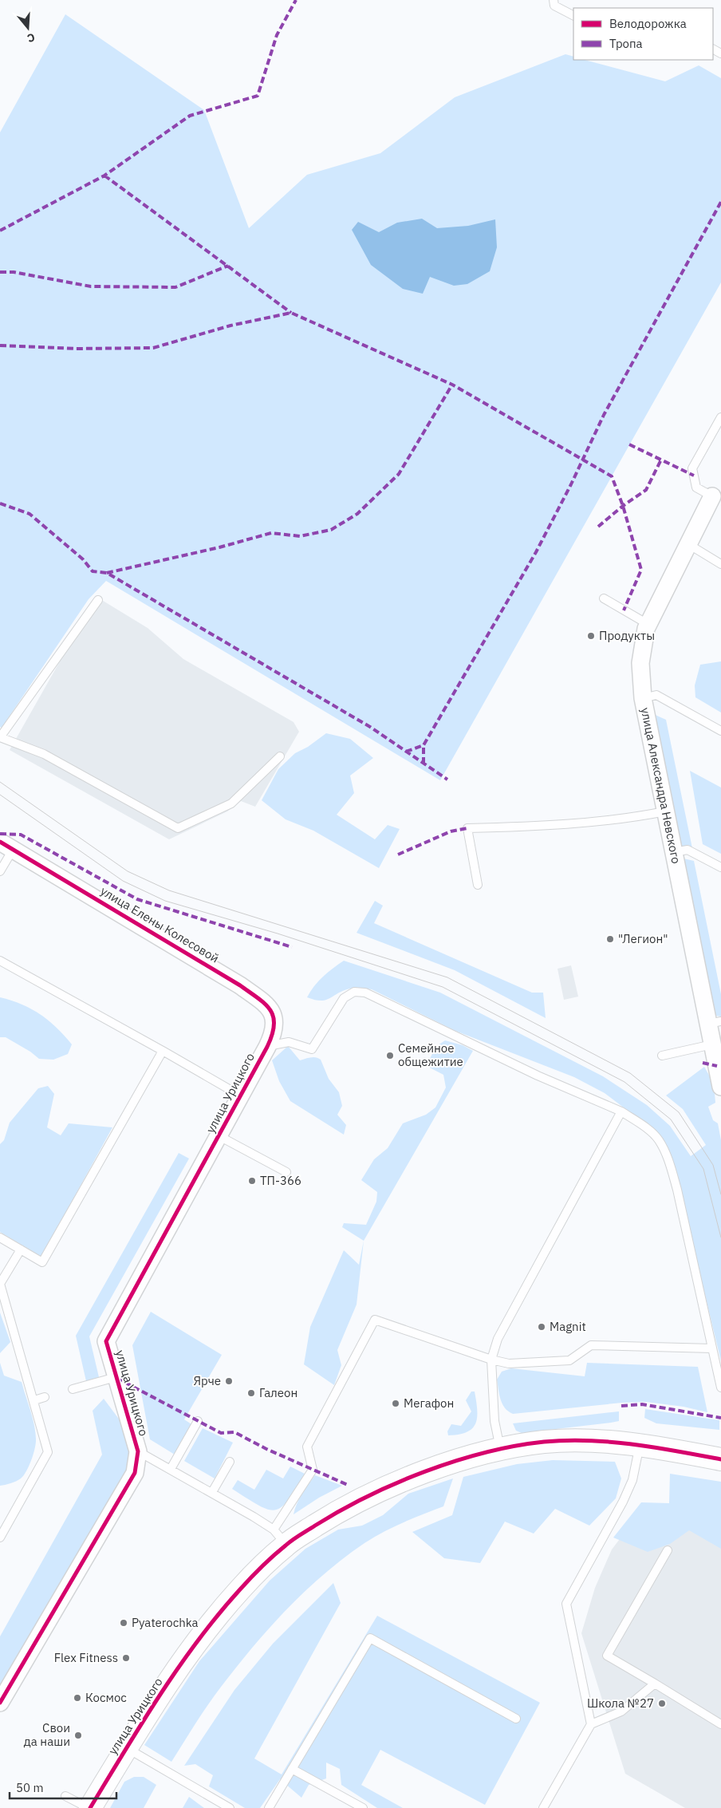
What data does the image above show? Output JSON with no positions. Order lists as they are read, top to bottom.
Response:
{
  "streets": {
    "street": ["улица Александра Невского", "улица Елены Колесовой", "улица Урицкого"]
  },
  "crossings": [
    ["улица Елены Колесовой", "улица Урицкого"]
  ],
  "places": [
    "Продукты",
    "\"Легион\"",
    "Семейное общежитие",
    "ТП-366",
    "Magnit",
    "Ярче",
    "Галеон",
    "Мегафон",
    "Pyaterochka",
    "Flex Fitness",
    "Космос",
    "Школа №27",
    "Свои да наши"
  ],
  "legend": ["Велодорожка", "Тропа"],
  "scale_bar": "50 m",
  "north": "bottom"
}
